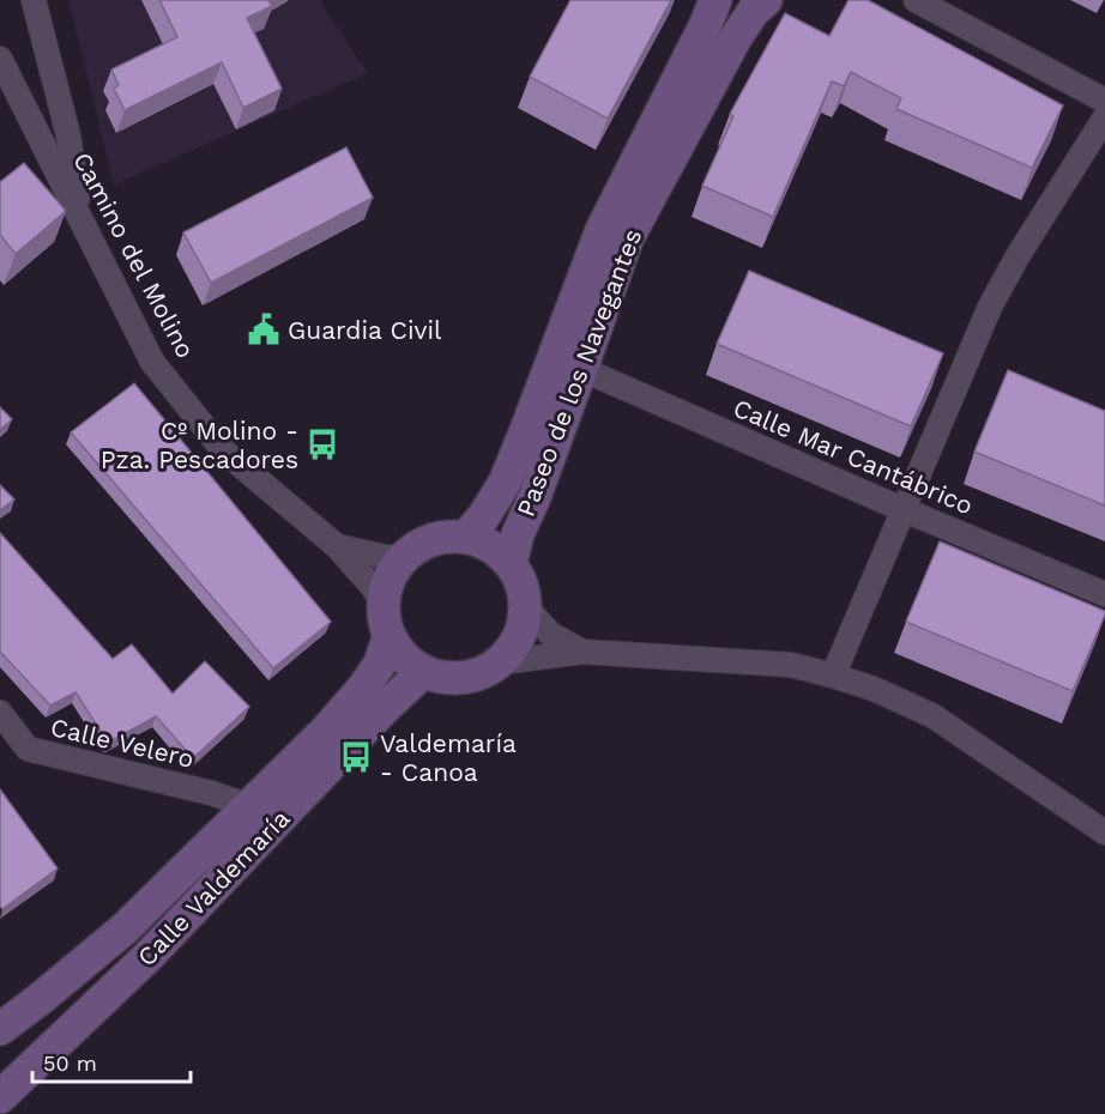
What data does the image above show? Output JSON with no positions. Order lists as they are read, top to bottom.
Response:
{
  "streets": {
    "main road": ["Paseo de los Navegantes", "Calle Valdemaría"],
    "street": ["Camino del Molino", "Calle Mar Cantábrico", "Calle Velero"]
  },
  "crossings": [
    ["Camino del Molino", "Paseo de los Navegantes"],
    ["Camino del Molino", "Calle Valdemaría"],
    ["Paseo de los Navegantes", "Calle Mar Cantábrico"],
    ["Paseo de los Navegantes", "Calle Valdemaría"],
    ["Calle Velero", "Calle Valdemaría"]
  ],
  "places": {
    "public building": ["Guardia Civil"],
    "bus stop": ["Cº Molino - Pza. Pescadores", "Valdemaría - Canoa"]
  },
  "scale_bar": "50 m"
}
